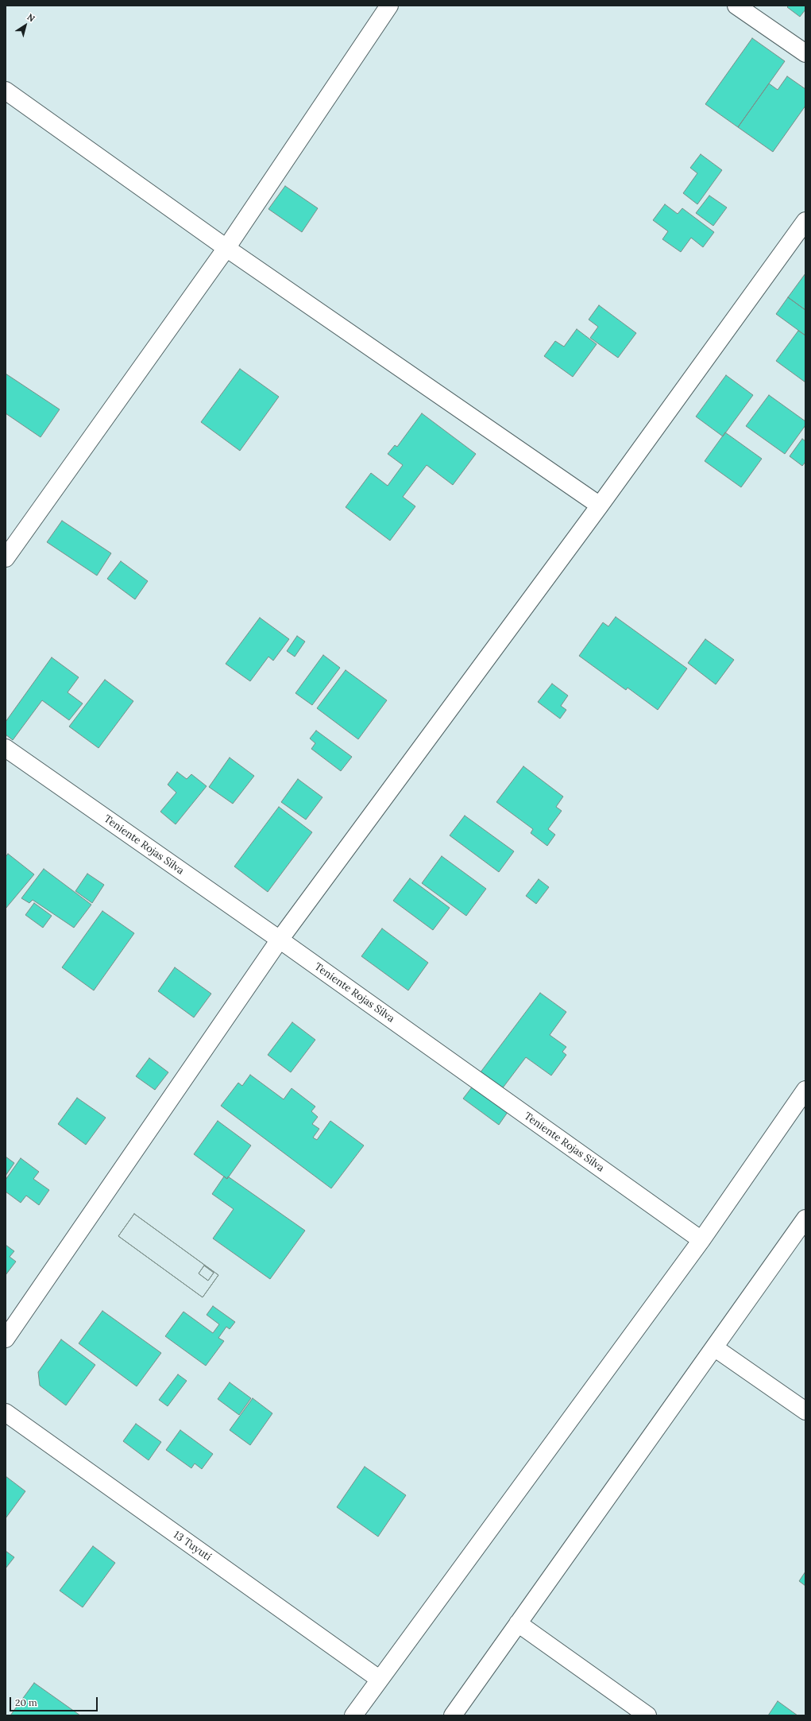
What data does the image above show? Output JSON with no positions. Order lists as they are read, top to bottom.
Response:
{
  "streets": {
    "street": ["Teniente Rojas Silva", "13 Tuyutí"]
  },
  "scale_bar": "20 m",
  "north": "top right"
}
